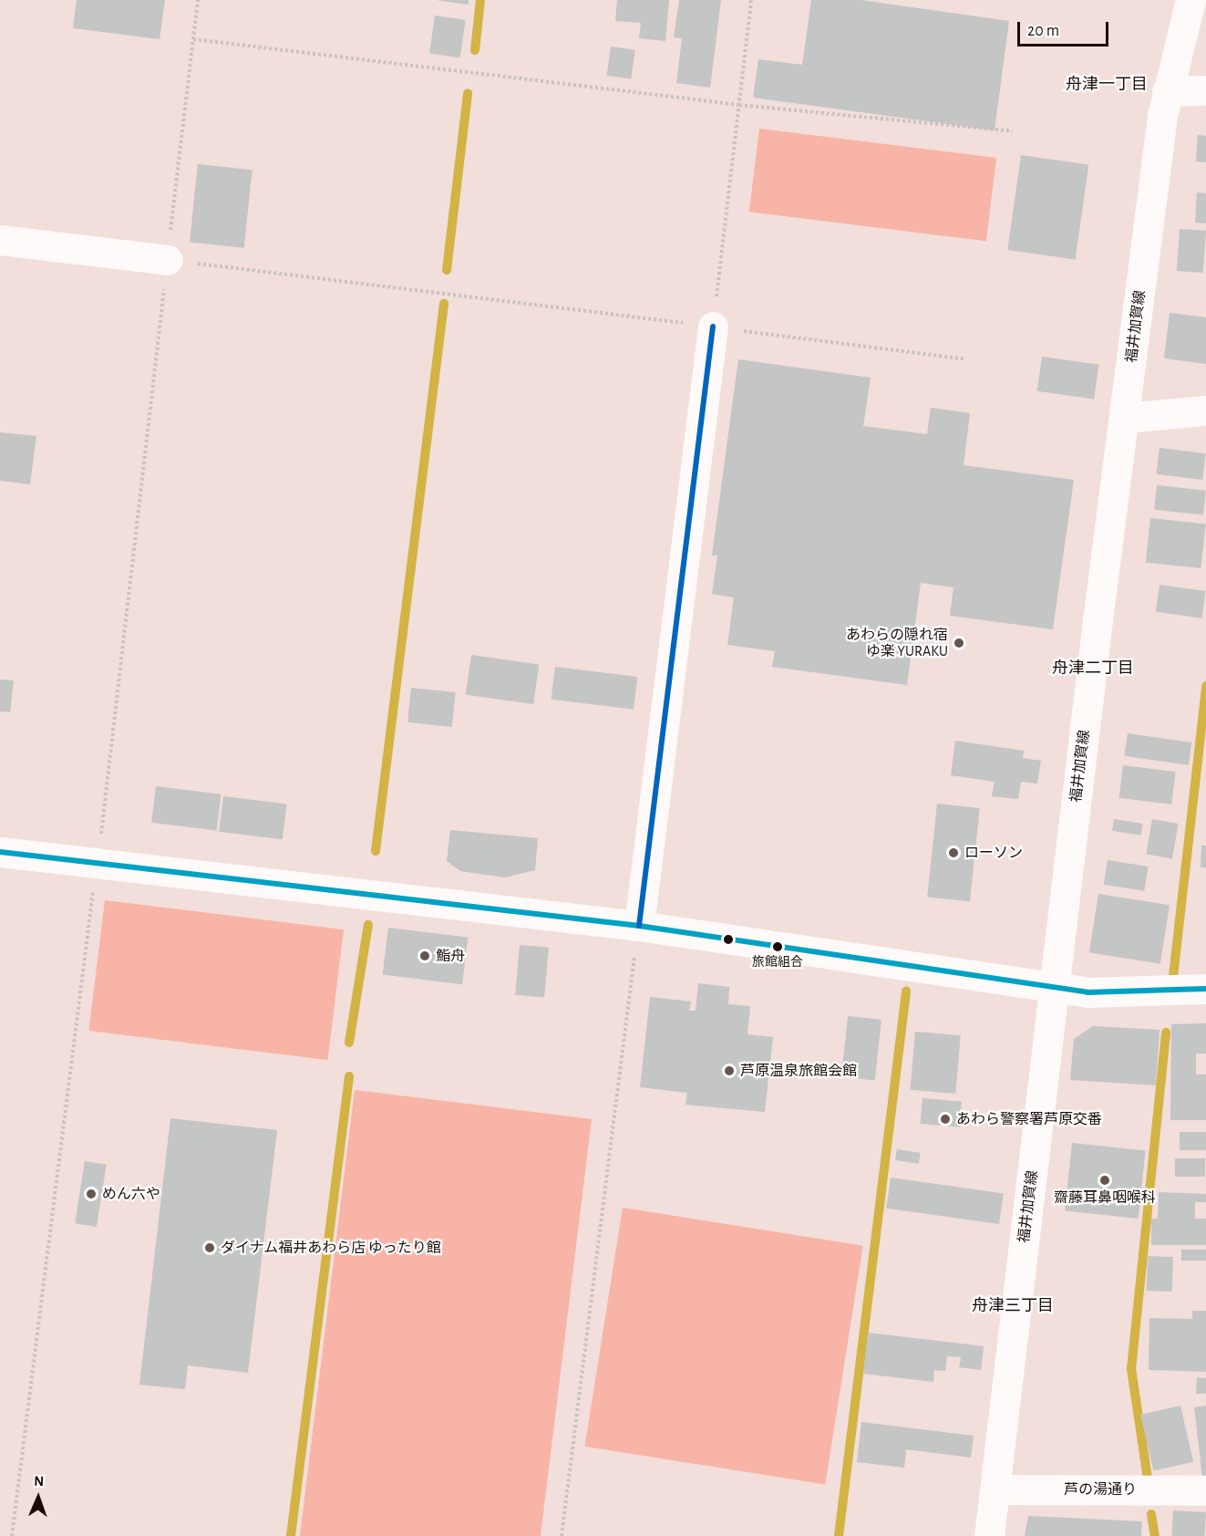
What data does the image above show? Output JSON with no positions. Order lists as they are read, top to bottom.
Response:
{
  "streets": {
    "street": ["福井加賀線", "芦の湯通り"]
  },
  "crossings": [
    ["福井加賀線", "芦の湯通り"]
  ],
  "districts": ["舟津一丁目", "舟津二丁目", "舟津三丁目"],
  "places": [
    "あわらの隠れ宿 ゆ楽 YURAKU",
    "ローソン",
    "旅館組合",
    "鮨舟",
    "芦原温泉旅館会館",
    "あわら警察署芦原交番",
    "齋藤耳鼻咽喉科",
    "めん六や",
    "ダイナム福井あわら店 ゆったり館"
  ],
  "scale_bar": "20 m",
  "north": "top"
}
